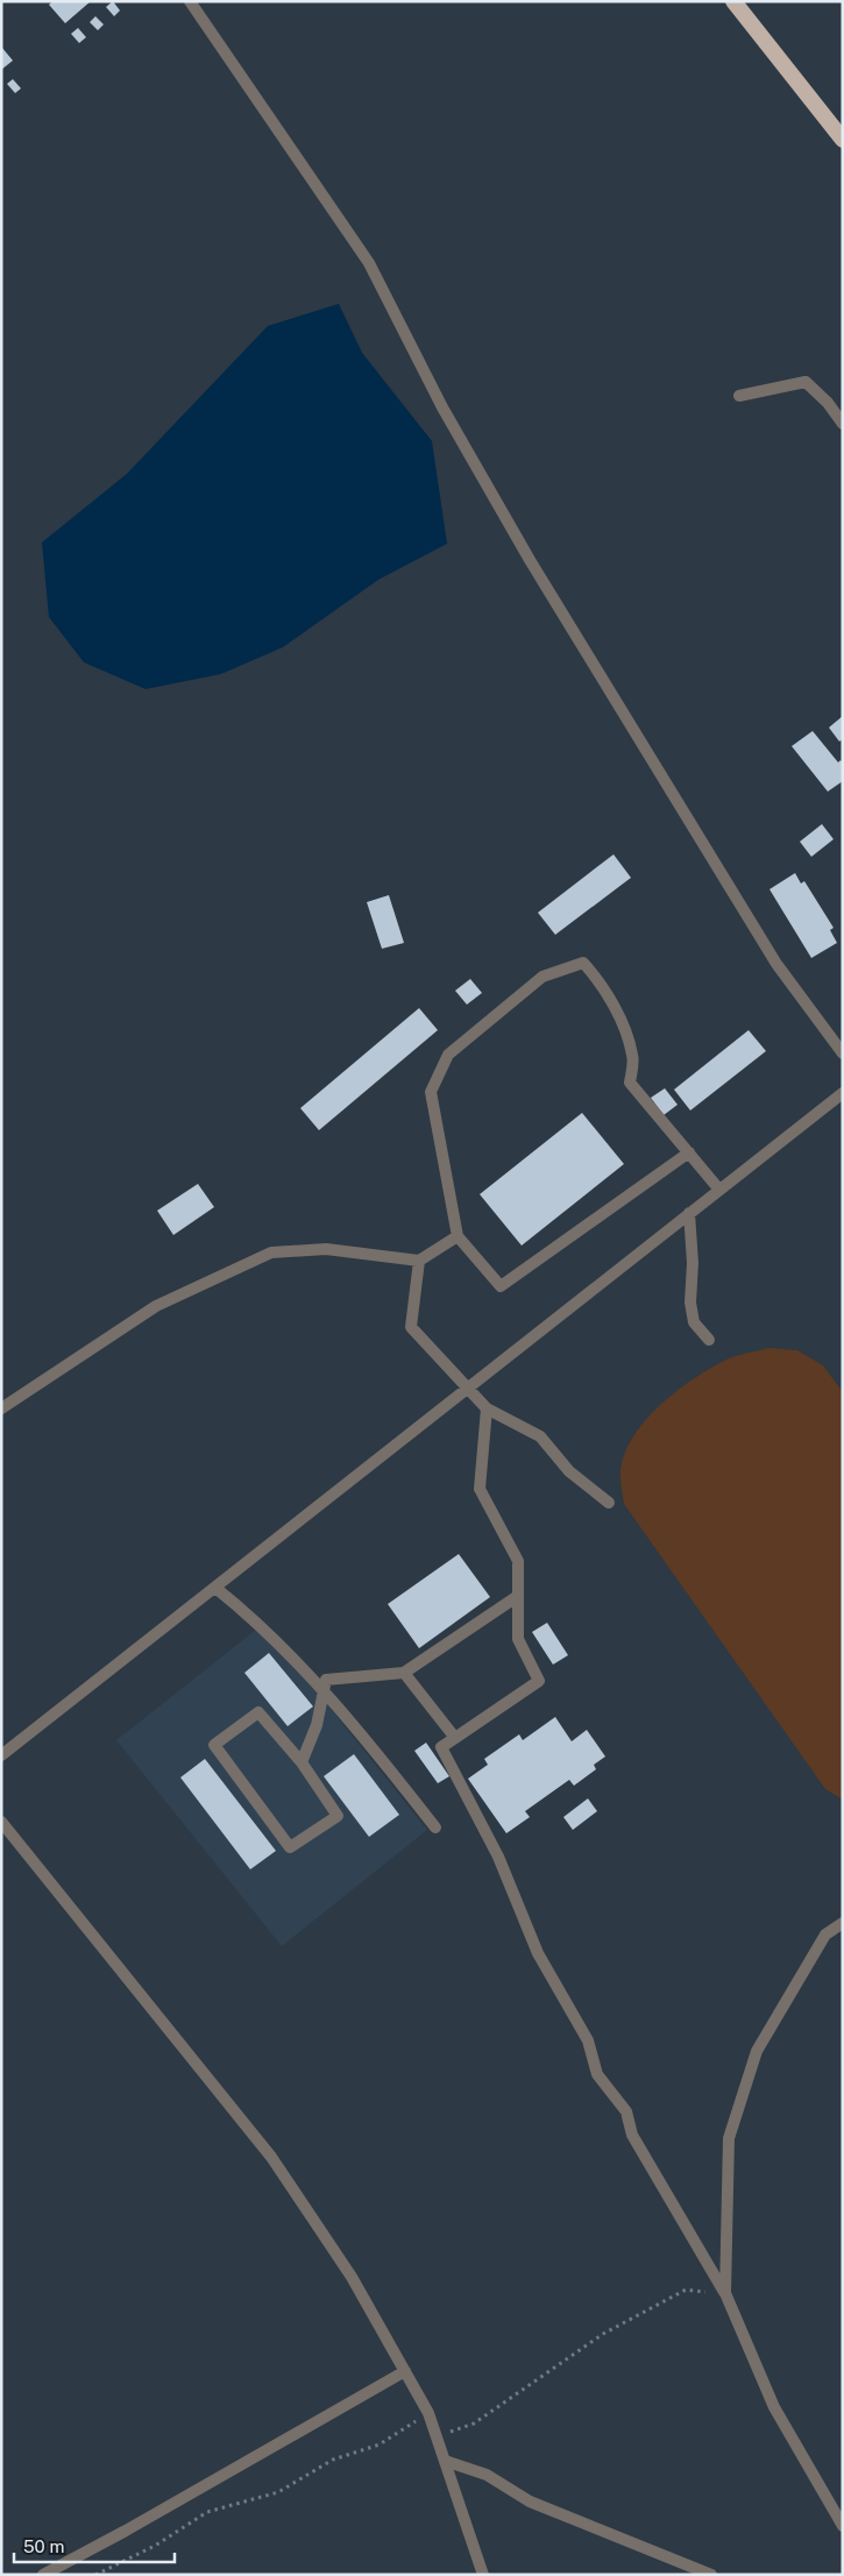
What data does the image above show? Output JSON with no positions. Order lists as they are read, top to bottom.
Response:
{
  "scale_bar": "50 m"
}
